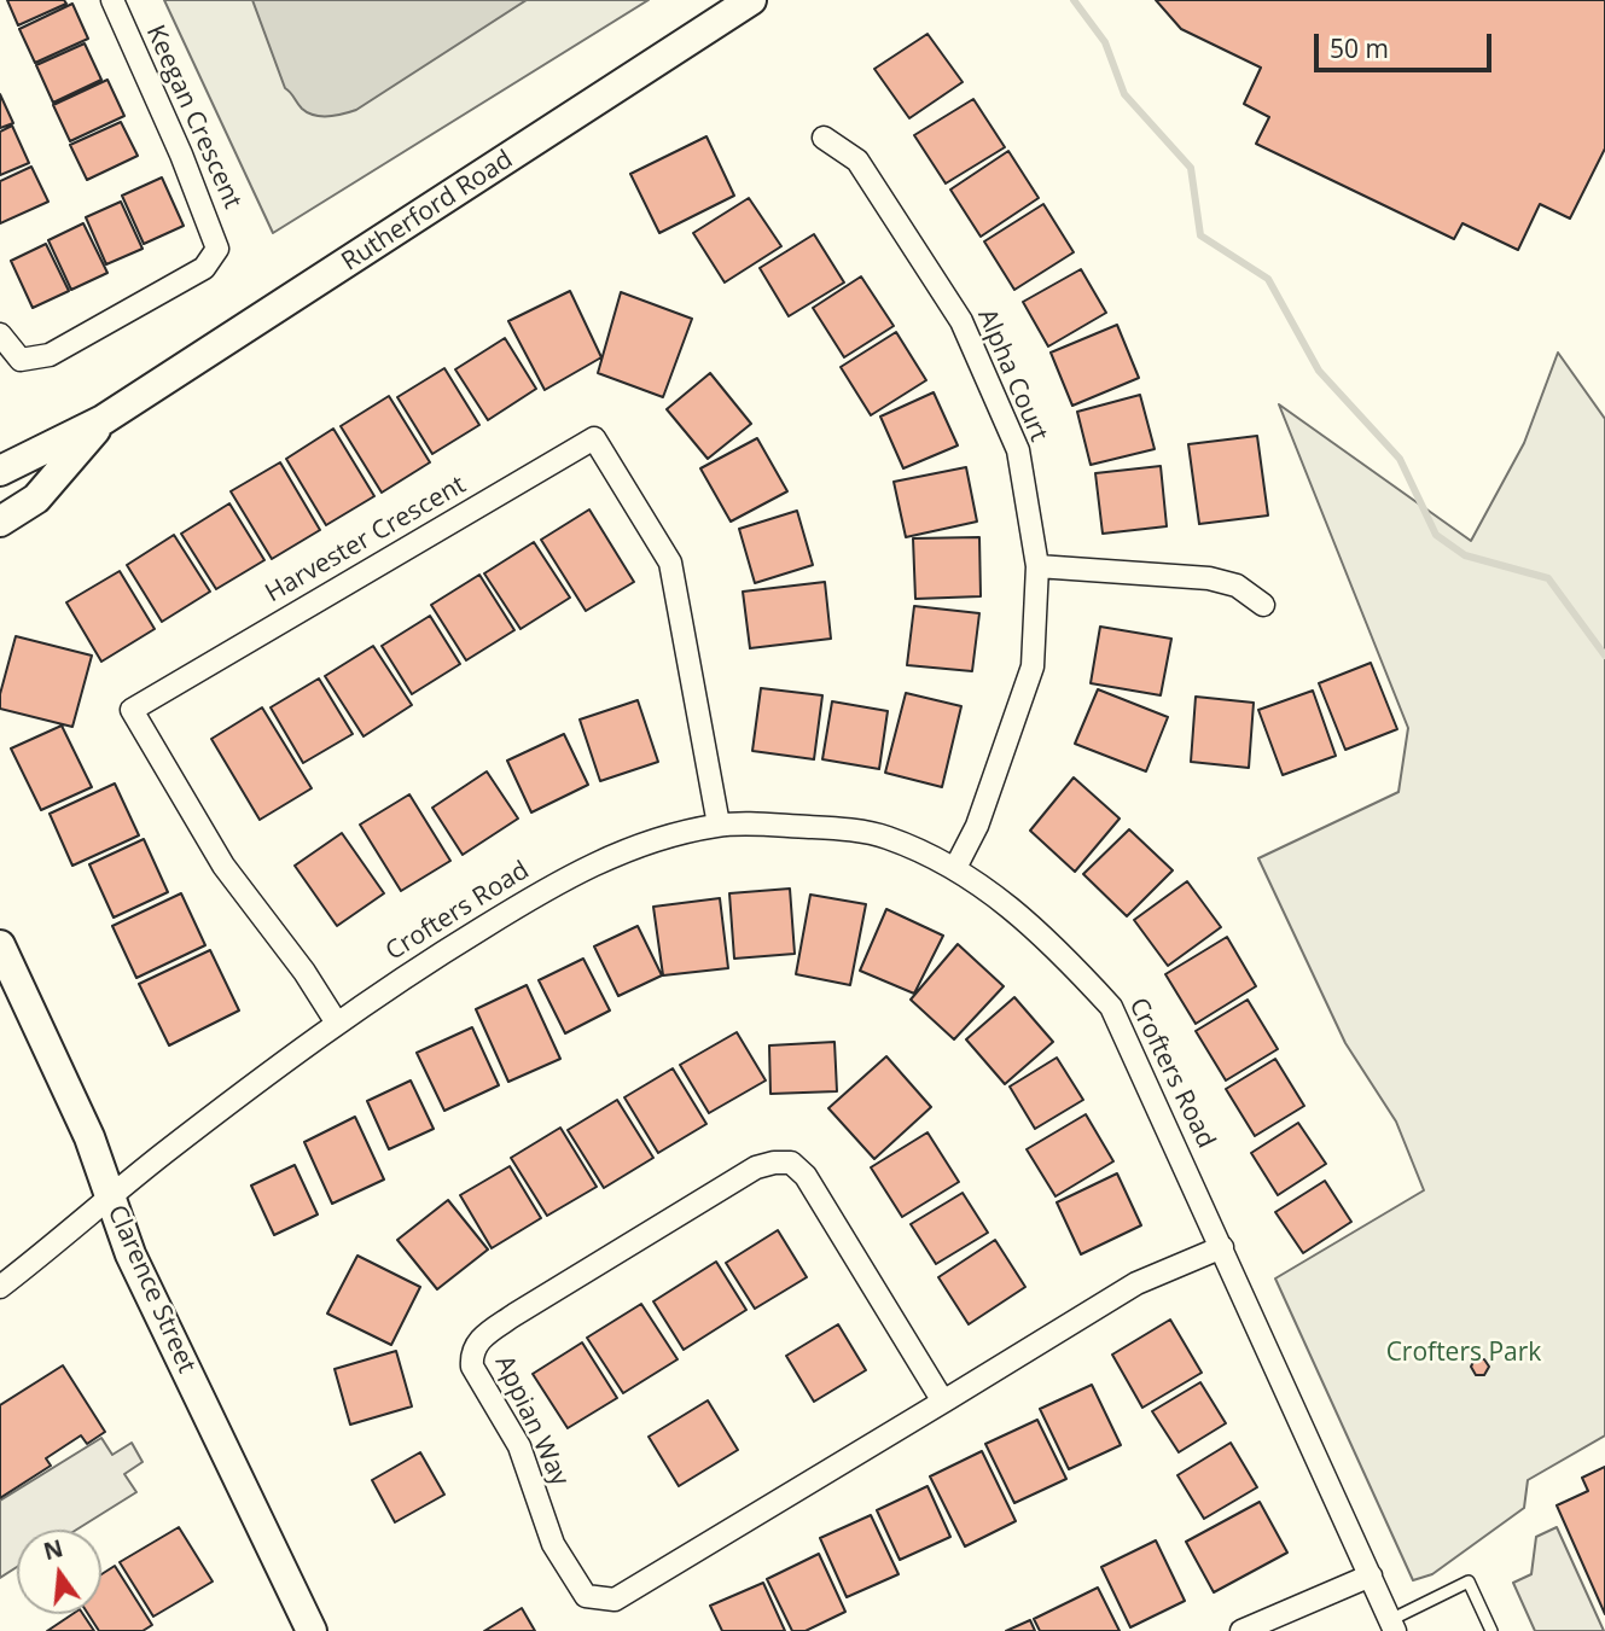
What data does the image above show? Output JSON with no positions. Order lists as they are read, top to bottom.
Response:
{
  "streets": {
    "main road": ["Rutherford Road", "Clarence Street"],
    "street": [
      "Keegan Crescent",
      "Alpha Court",
      "Harvester Crescent",
      "Crofters Road",
      "Appian Way"
    ]
  },
  "crossings": [
    ["Alpha Court", "Crofters Road"],
    ["Harvester Crescent", "Crofters Road"],
    ["Crofters Road", "Clarence Street"],
    ["Crofters Road", "Appian Way"]
  ],
  "parks": ["Crofters Park"],
  "scale_bar": "50 m",
  "north": "top"
}
